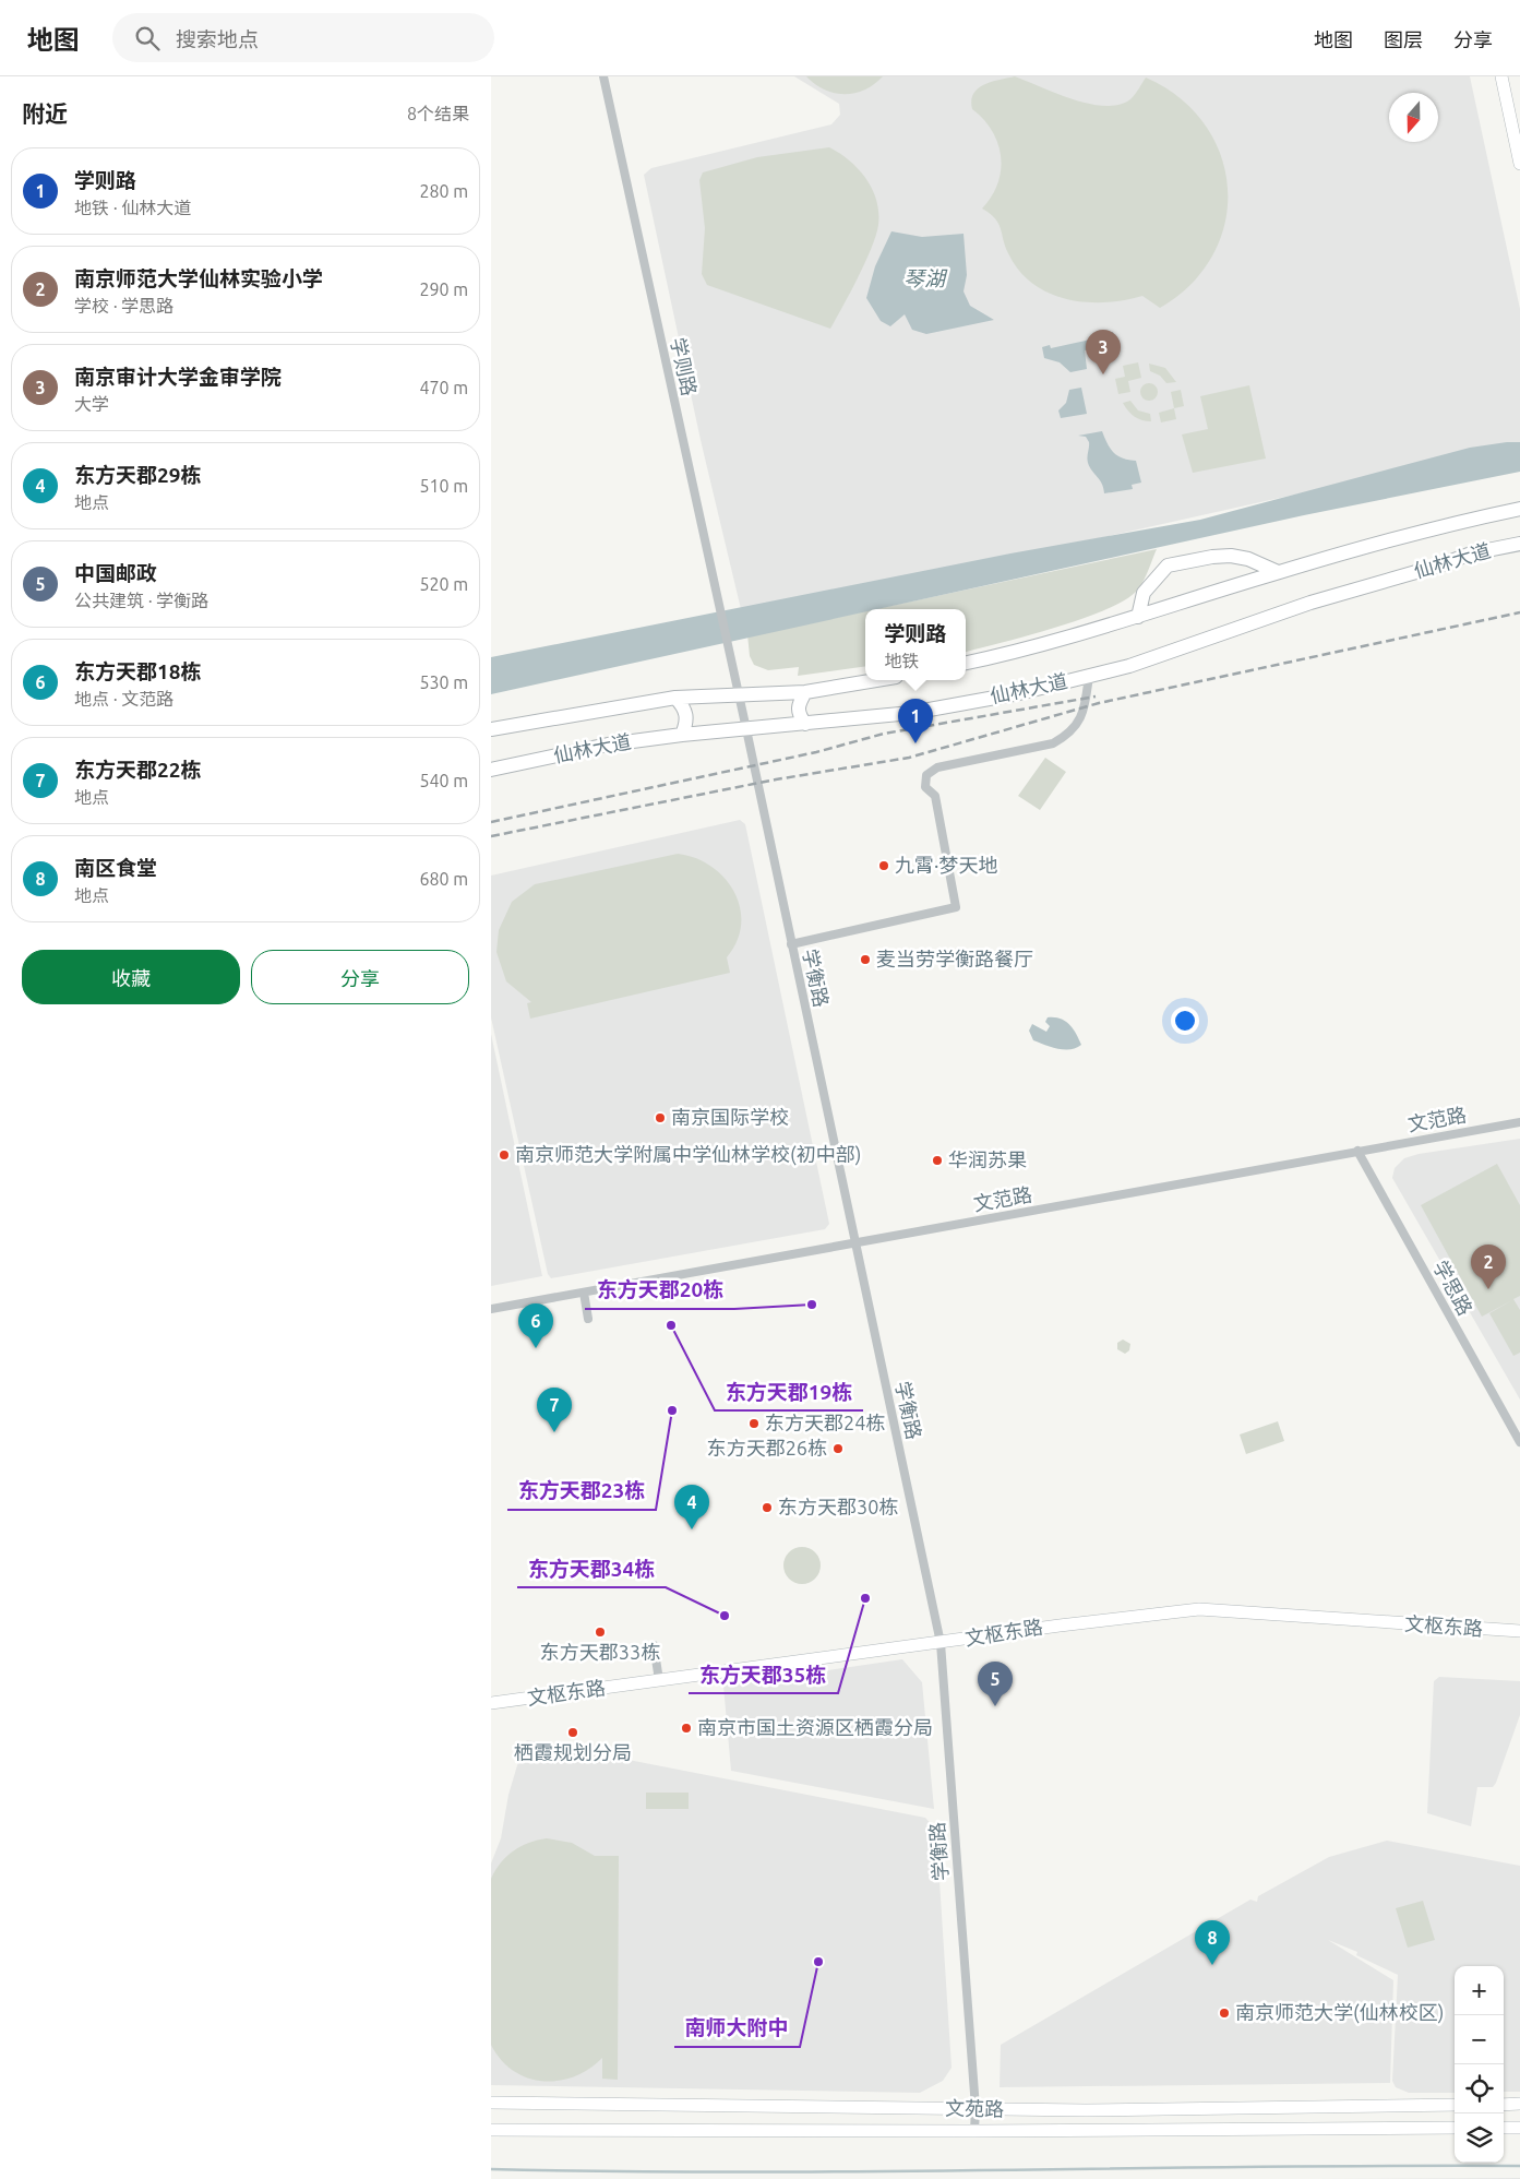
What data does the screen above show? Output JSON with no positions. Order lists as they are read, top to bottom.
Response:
{
  "streets": {
    "main road": ["仙林大道", "文枢东路", "文苑路"],
    "street": [
      "学则路",
      "学衡路",
      "文范路",
      "学思路"
    ]
  },
  "crossings": [
    ["学则路", "仙林大道"],
    ["学则路", "学衡路"],
    ["仙林大道", "学衡路"],
    ["学衡路", "文范路"],
    ["学衡路", "文枢东路"],
    ["学衡路", "文苑路"],
    ["文范路", "学思路"]
  ],
  "water": ["琴湖"],
  "places": [
    "九霄·梦天地",
    "麦当劳学衡路餐厅",
    "南京国际学校",
    "南京师范大学附属中学仙林学校(初中部)",
    "华润苏果",
    "东方天郡20栋",
    "东方天郡19栋",
    "东方天郡23栋",
    "东方天郡24栋",
    "东方天郡26栋",
    "东方天郡30栋",
    "东方天郡35栋",
    "东方天郡34栋",
    "东方天郡33栋",
    "南京市国土资源区栖霞分局",
    "栖霞规划分局",
    "南师大附中",
    "南京师范大学(仙林校区)"
  ],
  "north": "bottom",
  "page": {
    "header": "地图",
    "search": "搜索地点",
    "nav": ["地图", "图层", "分享"],
    "heading": ["附近", "8个结果"],
    "list": [
      {
        "mark": "1",
        "name": "学则路",
        "note": "地铁 · 仙林大道",
        "value": "280 m"
      },
      {
        "mark": "2",
        "name": "南京师范大学仙林实验小学",
        "note": "学校 · 学思路",
        "value": "290 m"
      },
      {
        "mark": "3",
        "name": "南京审计大学金审学院",
        "note": "大学",
        "value": "470 m"
      },
      {
        "mark": "4",
        "name": "东方天郡29栋",
        "note": "地点",
        "value": "510 m"
      },
      {
        "mark": "5",
        "name": "中国邮政",
        "note": "公共建筑 · 学衡路",
        "value": "520 m"
      },
      {
        "mark": "6",
        "name": "东方天郡18栋",
        "note": "地点 · 文范路",
        "value": "530 m"
      },
      {
        "mark": "7",
        "name": "东方天郡22栋",
        "note": "地点",
        "value": "540 m"
      },
      {
        "mark": "8",
        "name": "南区食堂",
        "note": "地点",
        "value": "680 m"
      }
    ],
    "pins": [
      "3",
      "1",
      "2",
      "6",
      "7",
      "4",
      "5",
      "8"
    ],
    "popup": ["学则路", "地铁"],
    "buttons": ["收藏", "分享"],
    "map_buttons": ["+", "−"]
  }
}
